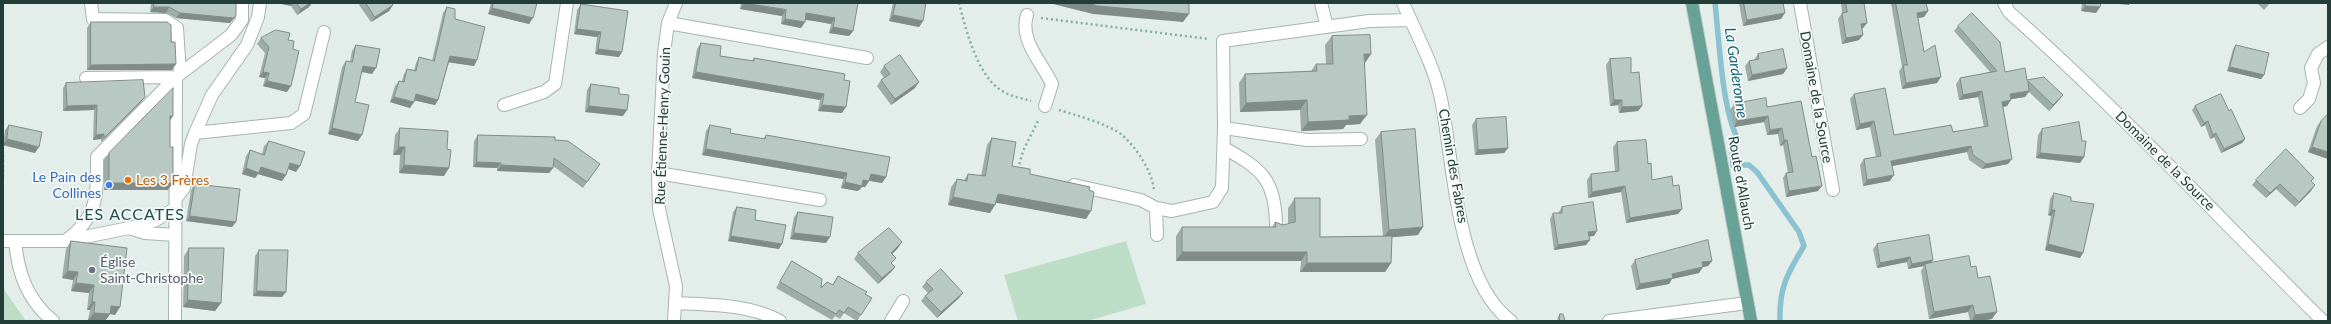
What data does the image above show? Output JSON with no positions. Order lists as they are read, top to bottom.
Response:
{
  "streets": {
    "main road": ["Route d'Allauch"],
    "street": ["Domaine de la Source", "Rue Étienne-Henry Gouin", "Chemin des Fabres"]
  },
  "districts": ["LES ACCATES"],
  "water": ["La Garderonne"],
  "places": ["Les 3 Frères", "Le Pain des Collines", "Église Saint-Christophe"]
}
